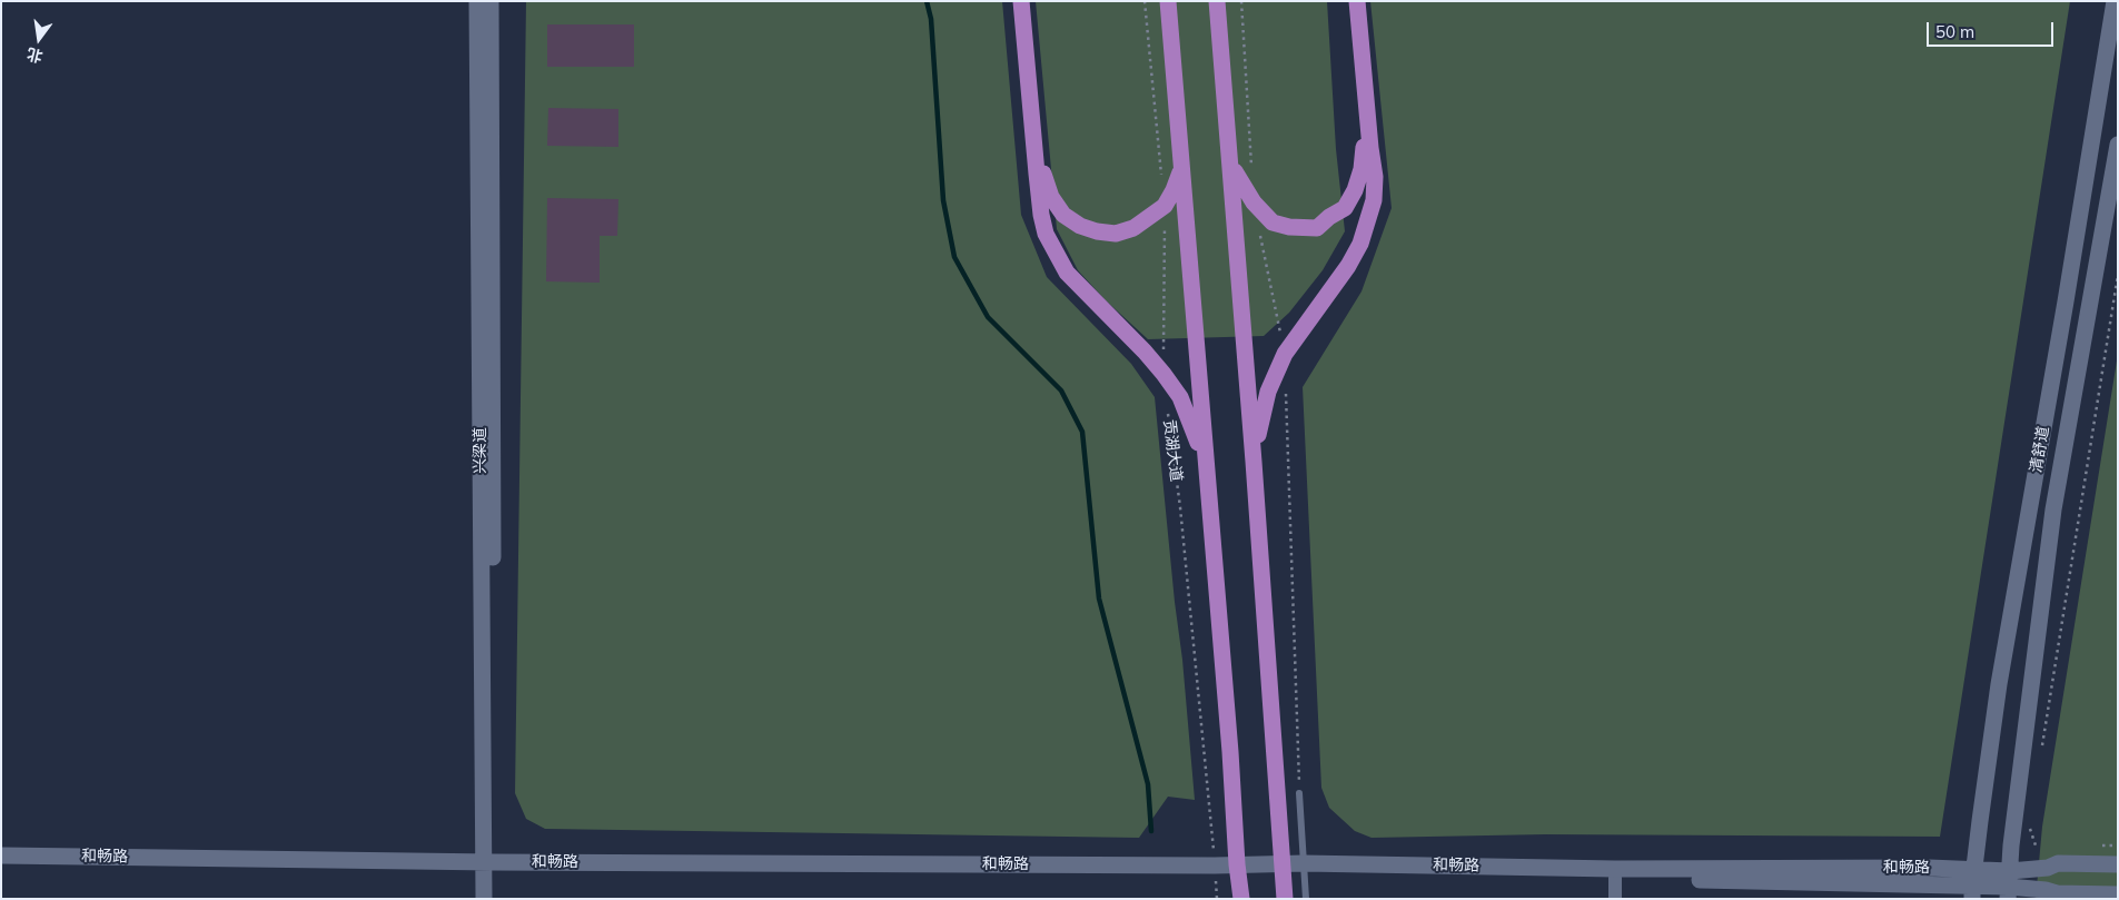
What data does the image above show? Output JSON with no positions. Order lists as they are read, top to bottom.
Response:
{
  "streets": {
    "main road": ["贡湖大道"],
    "street": ["清舒道", "兴梁道", "和畅路"]
  },
  "crossings": [
    ["清舒道", "和畅路"],
    ["兴梁道", "和畅路"],
    ["贡湖大道", "和畅路"]
  ],
  "scale_bar": "50 m",
  "north": "bottom"
}
